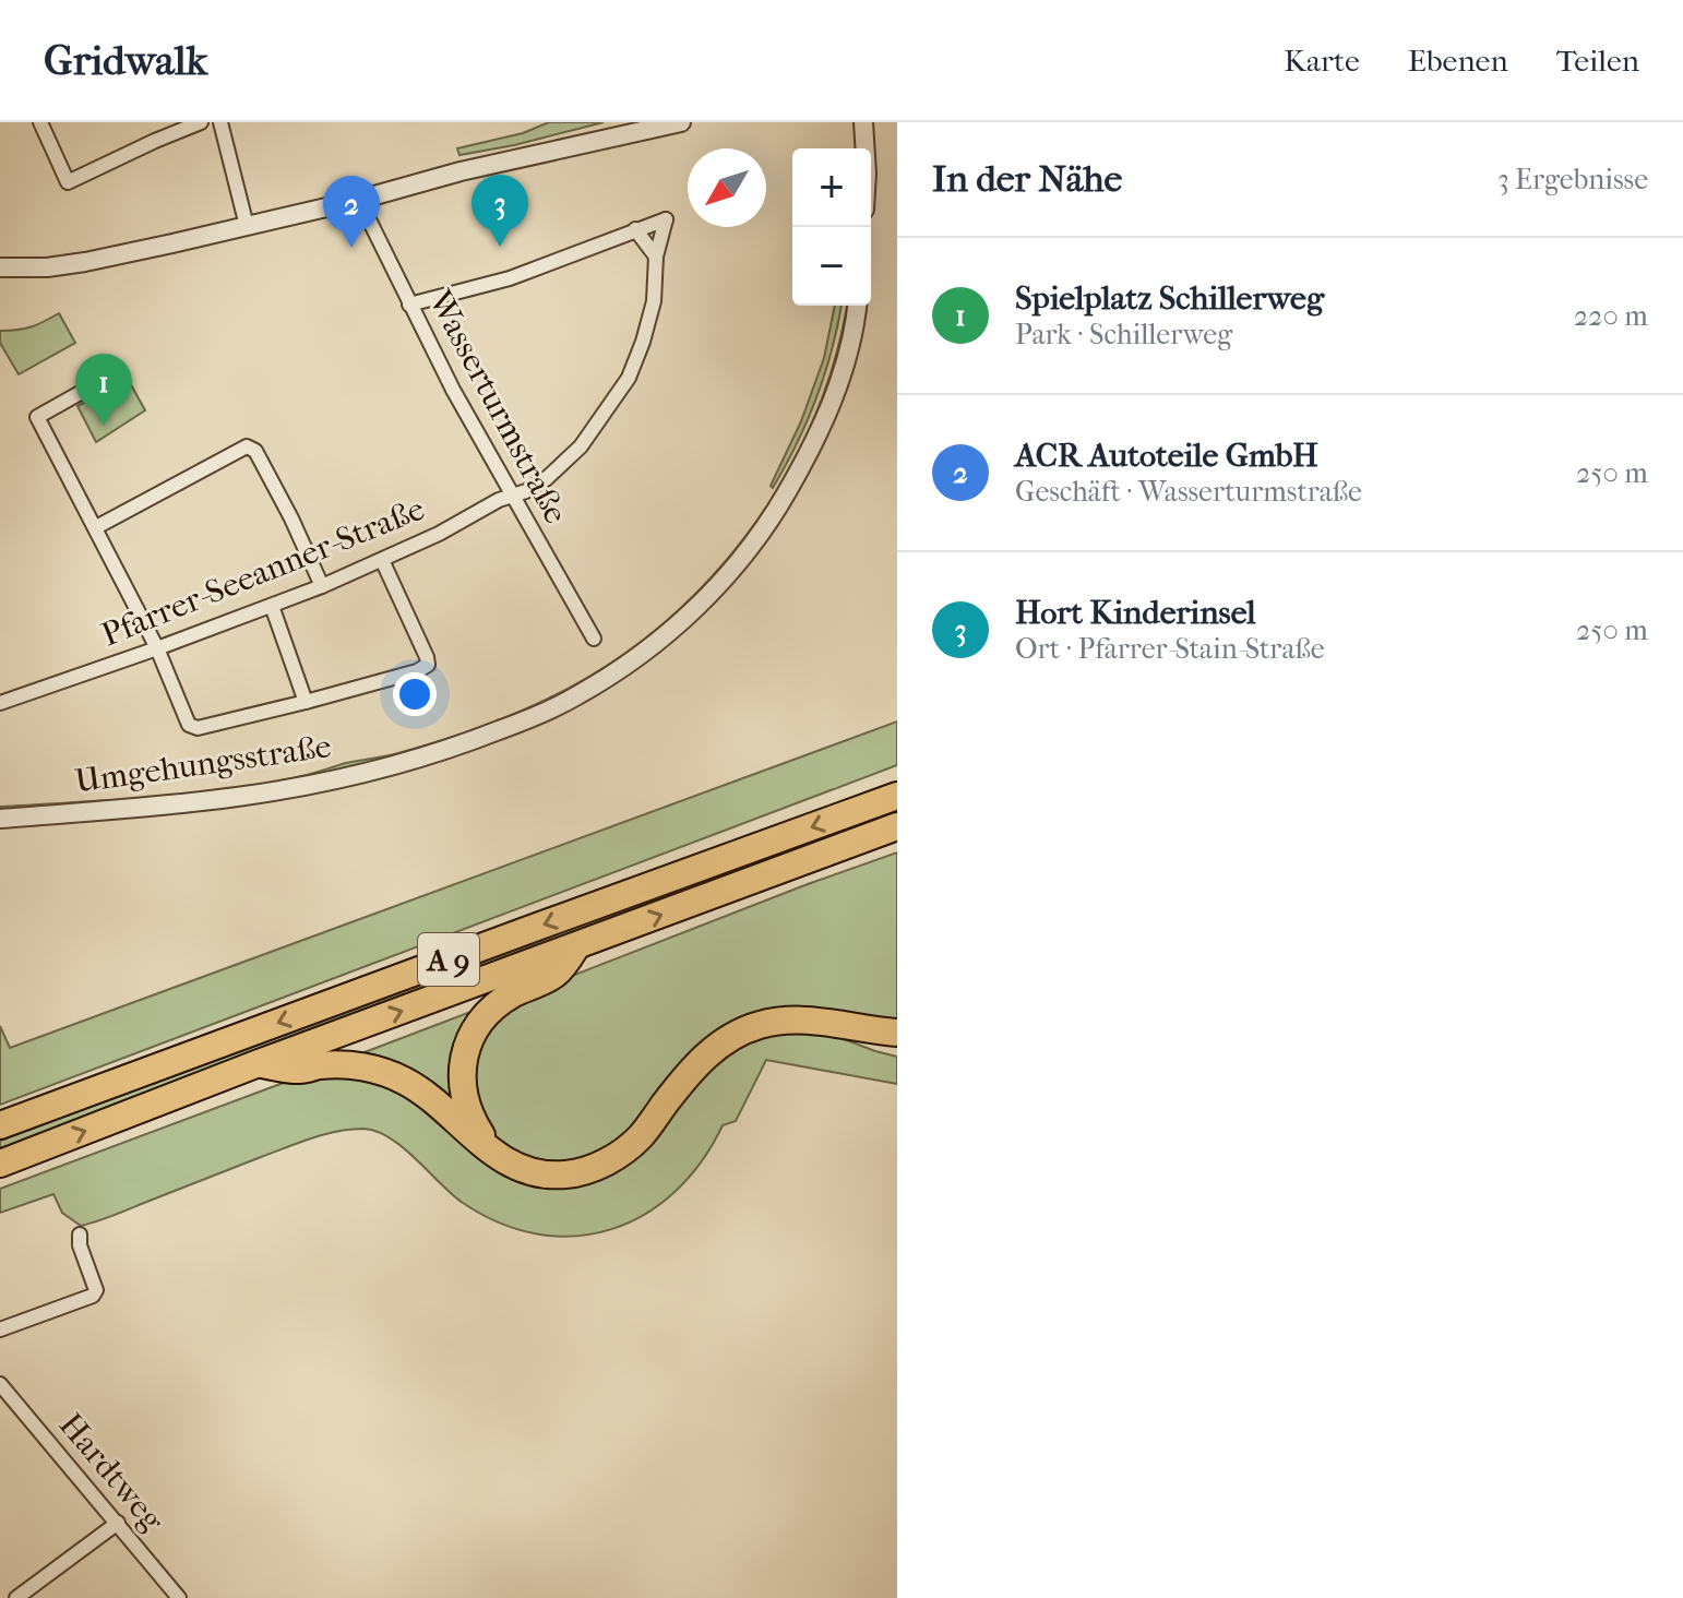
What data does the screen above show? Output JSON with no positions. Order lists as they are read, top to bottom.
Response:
{
  "streets": {
    "highway": ["A 9"],
    "street": [
      "Wasserturmstraße",
      "Pfarrer-Seeanner-Straße",
      "Umgehungsstraße",
      "Hardtweg"
    ]
  },
  "crossings": [
    ["Wasserturmstraße", "Pfarrer-Seeanner-Straße"]
  ],
  "north": "bottom left",
  "page": {
    "header": "Gridwalk",
    "nav": ["Karte", "Ebenen", "Teilen"],
    "heading": ["In der Nähe", "3 Ergebnisse"],
    "map_buttons": ["+", "−"],
    "pins": ["3", "2", "1"],
    "list": [
      {
        "mark": "1",
        "name": "Spielplatz Schillerweg",
        "note": "Park · Schillerweg",
        "value": "220 m"
      },
      {
        "mark": "2",
        "name": "ACR Autoteile GmbH",
        "note": "Geschäft · Wasserturmstraße",
        "value": "250 m"
      },
      {
        "mark": "3",
        "name": "Hort Kinderinsel",
        "note": "Ort · Pfarrer-Stain-Straße",
        "value": "250 m"
      }
    ]
  }
}
